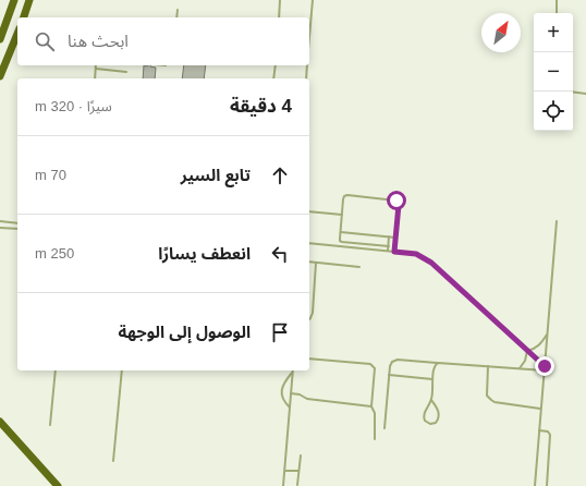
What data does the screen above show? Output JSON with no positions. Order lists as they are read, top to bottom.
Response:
{
  "north": "top right",
  "page": {
    "map_buttons": ["+", "−"],
    "search": "ابحث هنا",
    "heading": ["4 دقيقة", "سيرًا · 320 m"],
    "list": [
      ["تابع السير", "70 m"],
      ["انعطف يسارًا", "250 m"],
      "الوصول إلى الوجهة"
    ]
  }
}
